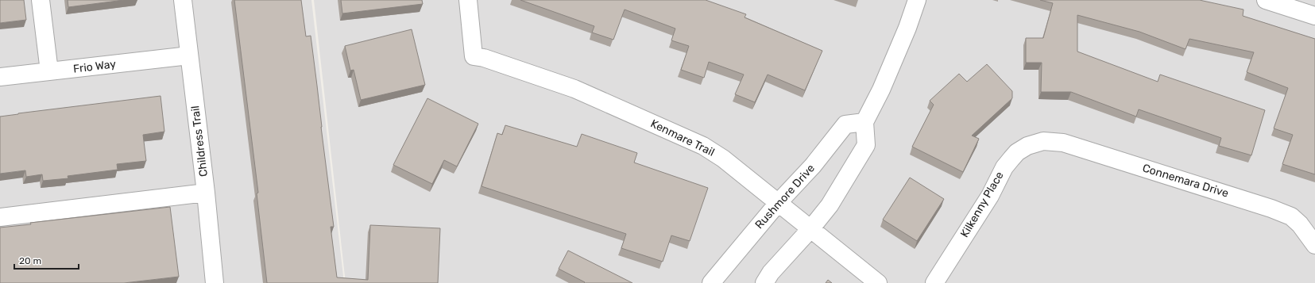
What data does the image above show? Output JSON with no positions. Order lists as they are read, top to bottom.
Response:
{
  "streets": {
    "street": [
      "Frio Way",
      "Kenmare Trail",
      "Childress Trail",
      "Connemara Drive",
      "Rushmore Drive",
      "Kilkenny Place"
    ]
  },
  "crossings": [
    ["Frio Way", "Childress Trail"],
    ["Kenmare Trail", "Rushmore Drive"],
    ["Connemara Drive", "Kilkenny Place"]
  ],
  "scale_bar": "20 m"
}
